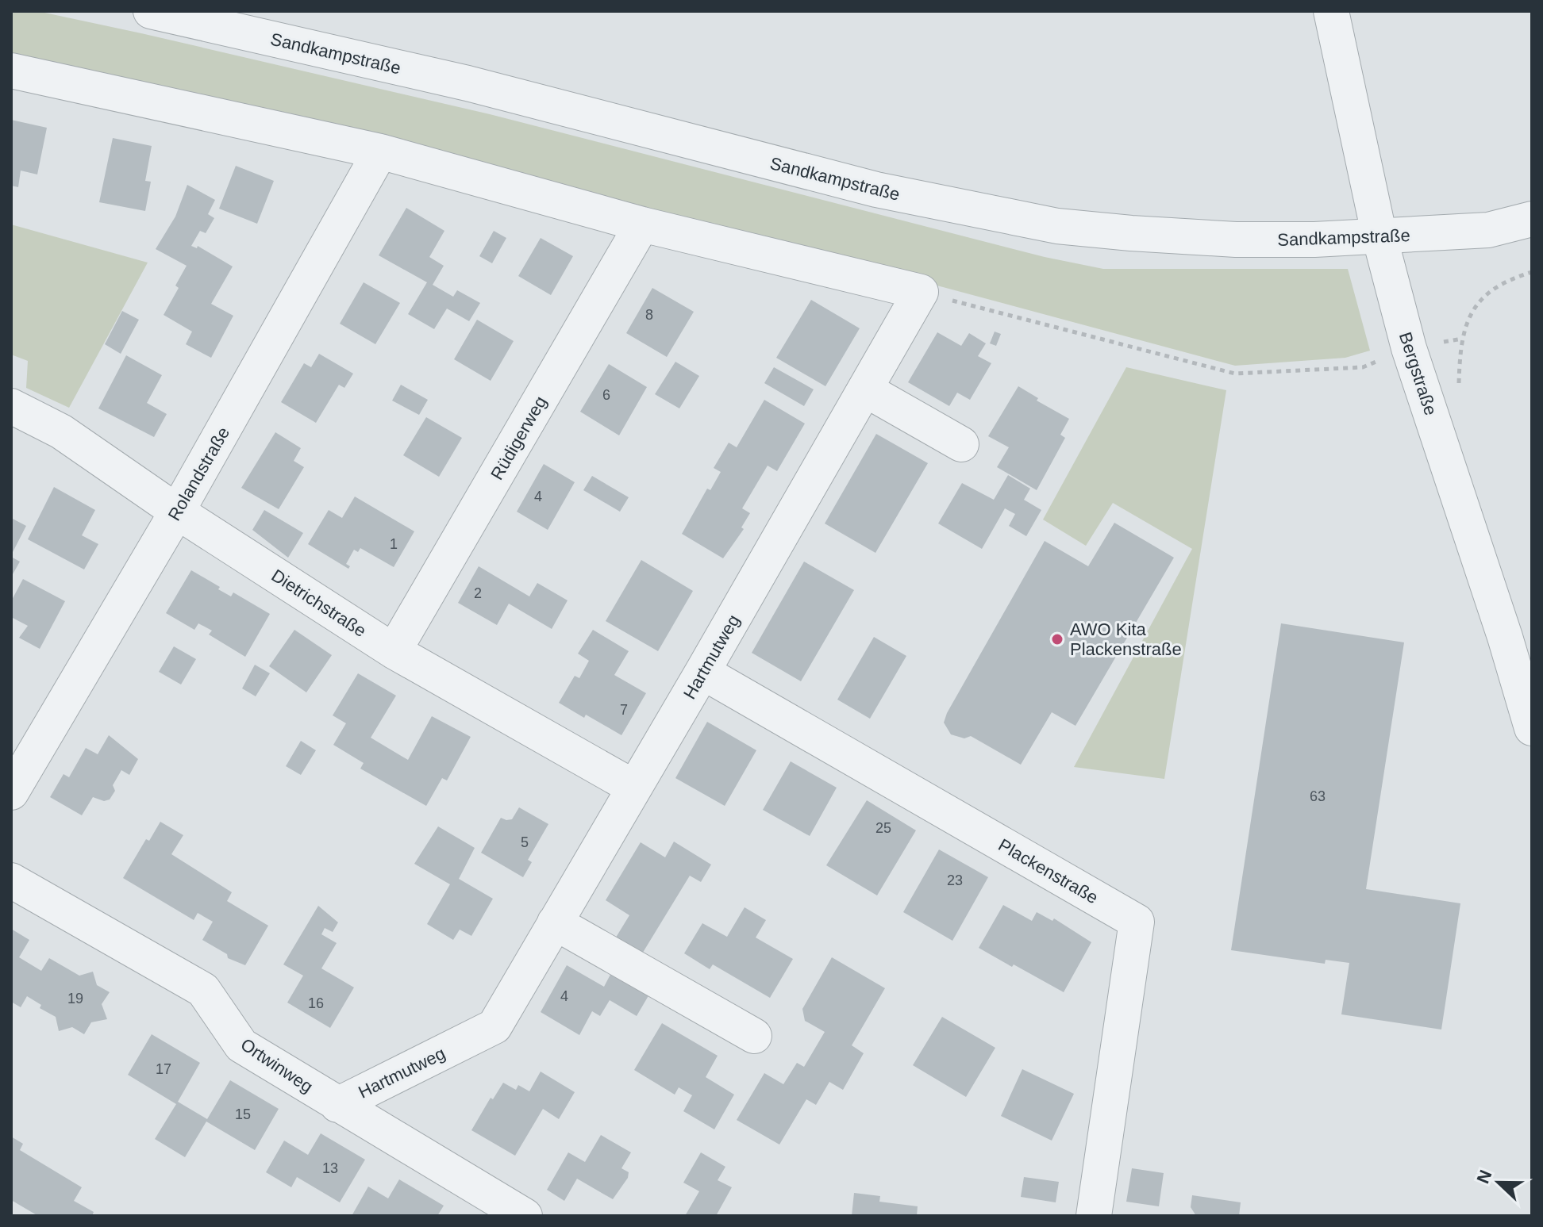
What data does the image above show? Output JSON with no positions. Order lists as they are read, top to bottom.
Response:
{
  "streets": {
    "street": [
      "Sandkampstraße",
      "Bergstraße",
      "Rüdigerweg",
      "Rolandstraße",
      "Dietrichstraße",
      "Hartmutweg",
      "Plackenstraße",
      "Ortwinweg"
    ]
  },
  "crossings": [
    ["Sandkampstraße", "Bergstraße"],
    ["Rüdigerweg", "Dietrichstraße"],
    ["Rolandstraße", "Dietrichstraße"],
    ["Dietrichstraße", "Hartmutweg"],
    ["Hartmutweg", "Plackenstraße"],
    ["Hartmutweg", "Ortwinweg"]
  ],
  "places": ["AWO Kita Plackenstraße"],
  "house_numbers": [
    "8",
    "6",
    "4",
    "1",
    "2",
    "7",
    "63",
    "25",
    "5",
    "23",
    "4",
    "19",
    "16",
    "17",
    "15",
    "13"
  ],
  "north": "left"
}
